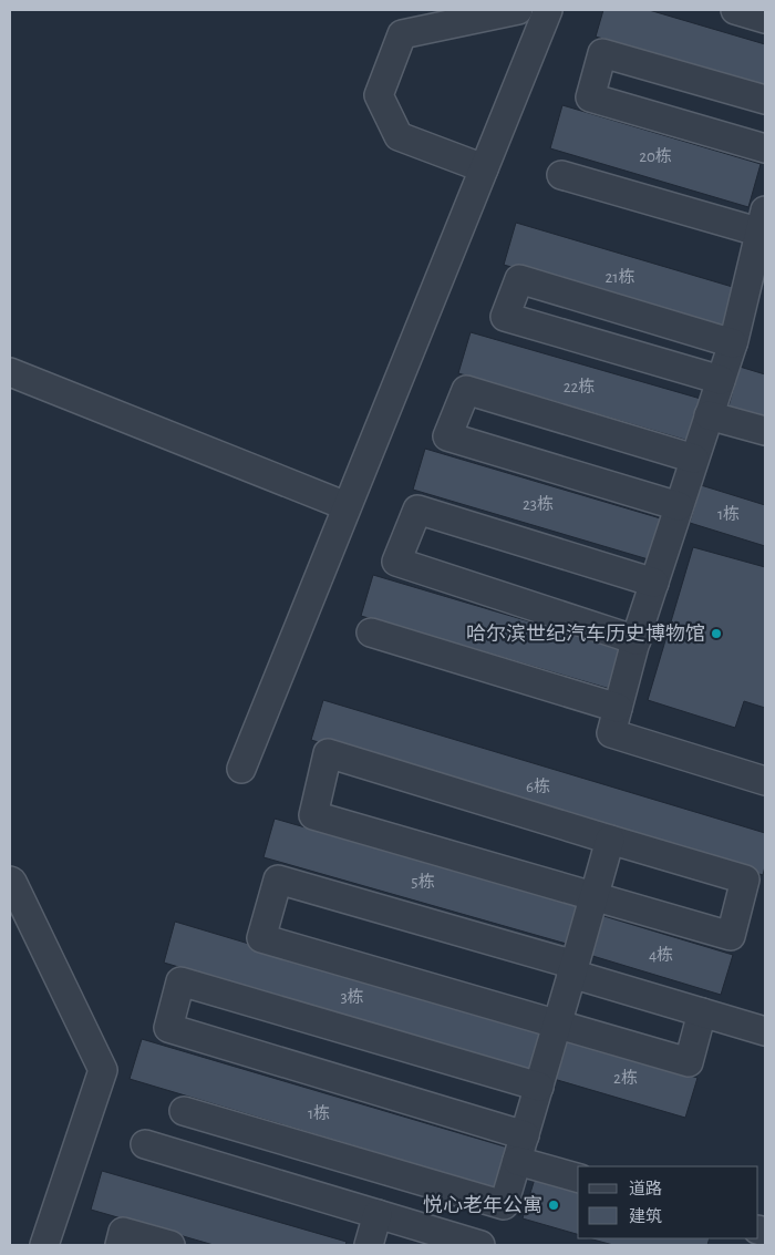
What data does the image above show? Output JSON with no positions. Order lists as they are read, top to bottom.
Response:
{
  "places": ["哈尔滨世纪汽车历史博物馆", "悦心老年公寓"],
  "house_numbers": [
    "20栋",
    "21栋",
    "22栋",
    "23栋",
    "1栋",
    "6栋",
    "5栋",
    "4栋",
    "3栋",
    "2栋",
    "1栋"
  ],
  "legend": ["道路", "建筑"]
}
